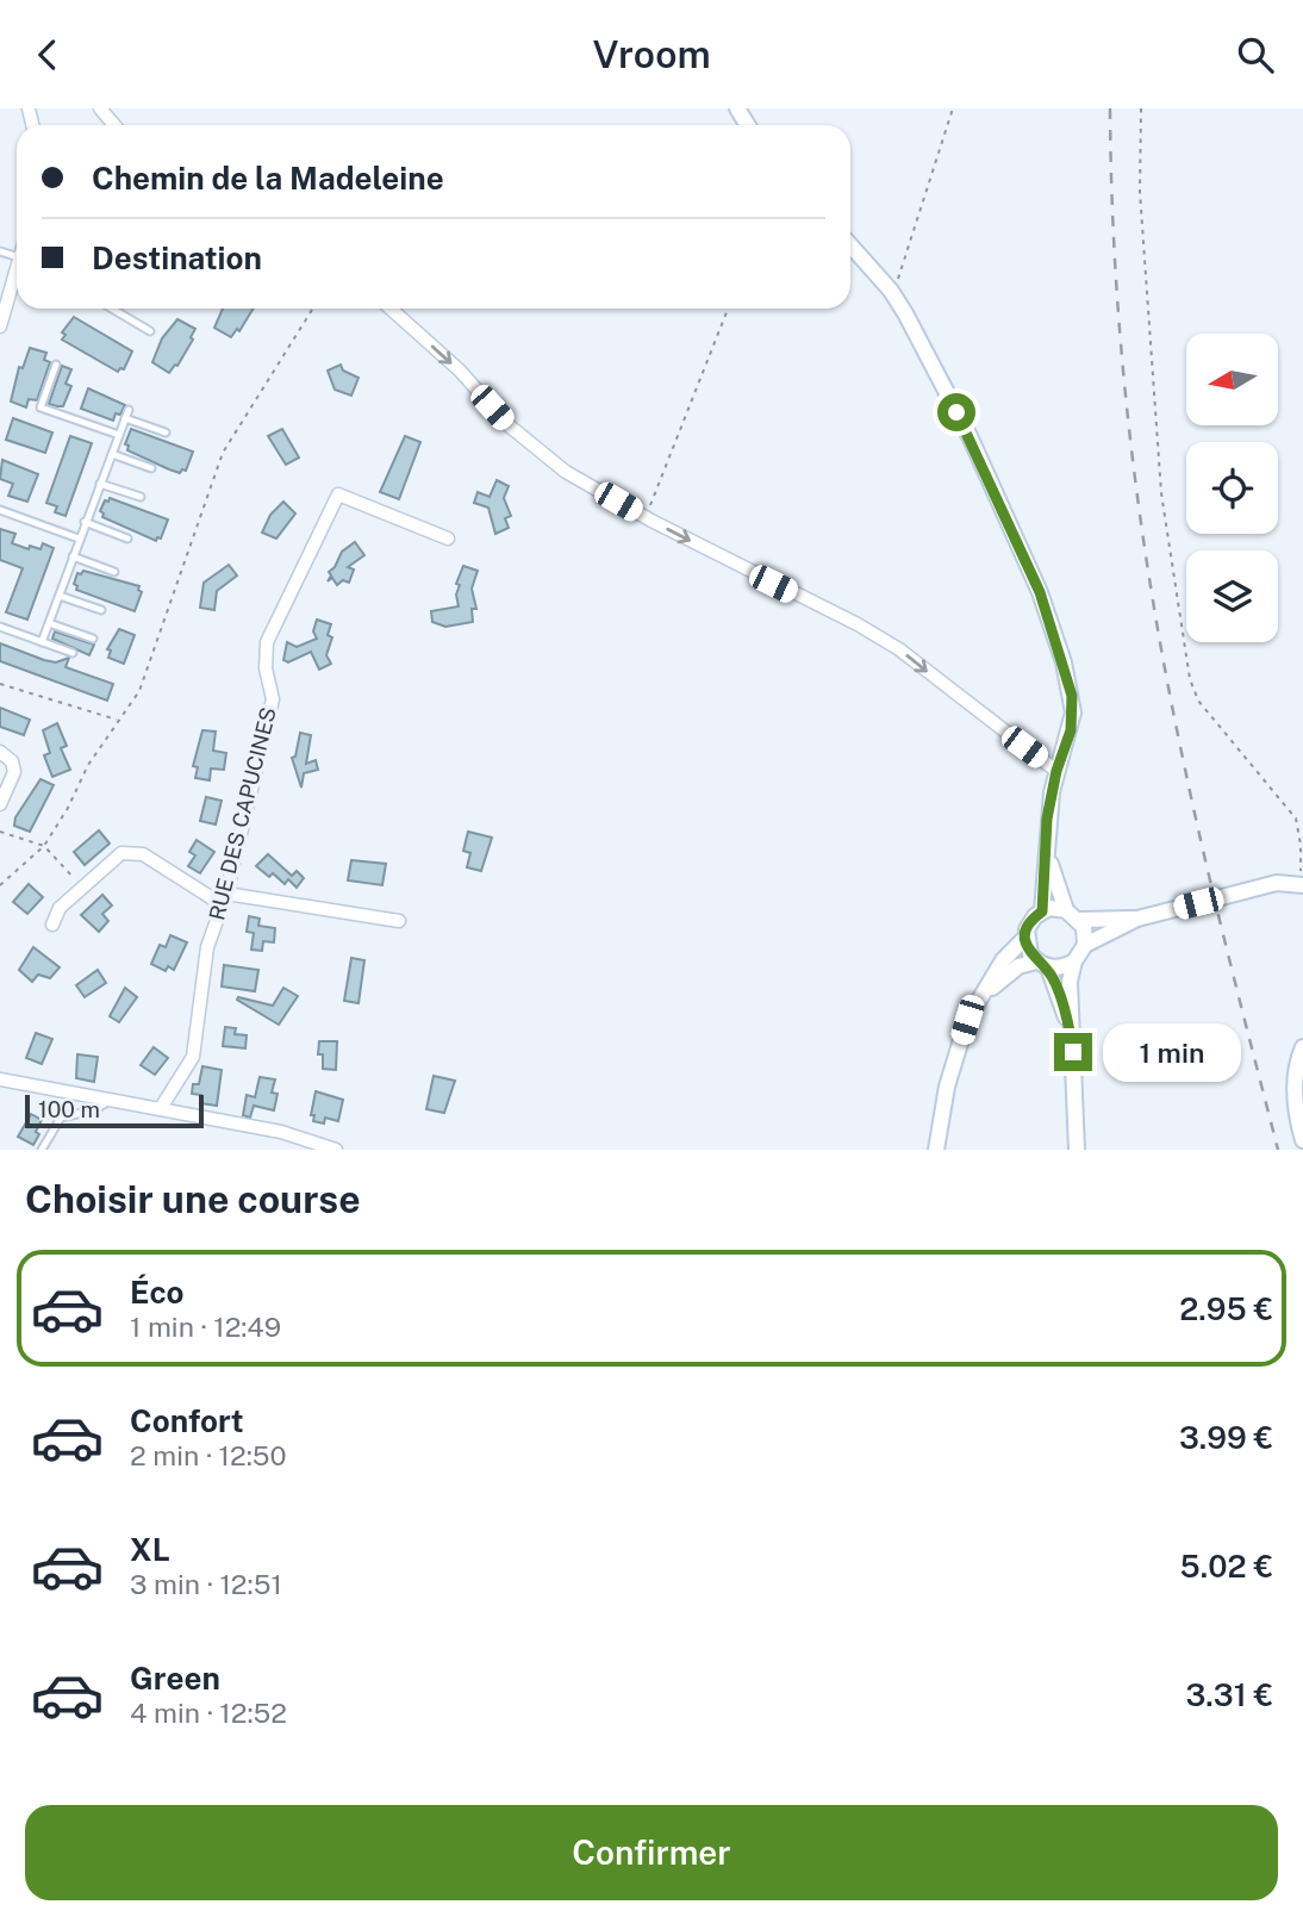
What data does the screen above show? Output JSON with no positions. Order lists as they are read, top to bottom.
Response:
{
  "streets": {
    "street": ["RUE DES CAPUCINES"]
  },
  "scale_bar": "100 m",
  "north": "left",
  "page": {
    "header": "Vroom",
    "banner": ["Chemin de la Madeleine", "Destination"],
    "bubble": "1 min",
    "scale": "100 m",
    "heading": "Choisir une course",
    "list": [
      {
        "name": "Éco",
        "note": "1 min · 12:49",
        "value": "2.95 €"
      },
      {
        "name": "Confort",
        "note": "2 min · 12:50",
        "value": "3.99 €"
      },
      {
        "name": "XL",
        "note": "3 min · 12:51",
        "value": "5.02 €"
      },
      {
        "name": "Green",
        "note": "4 min · 12:52",
        "value": "3.31 €"
      }
    ],
    "buttons": "Confirmer"
  }
}
